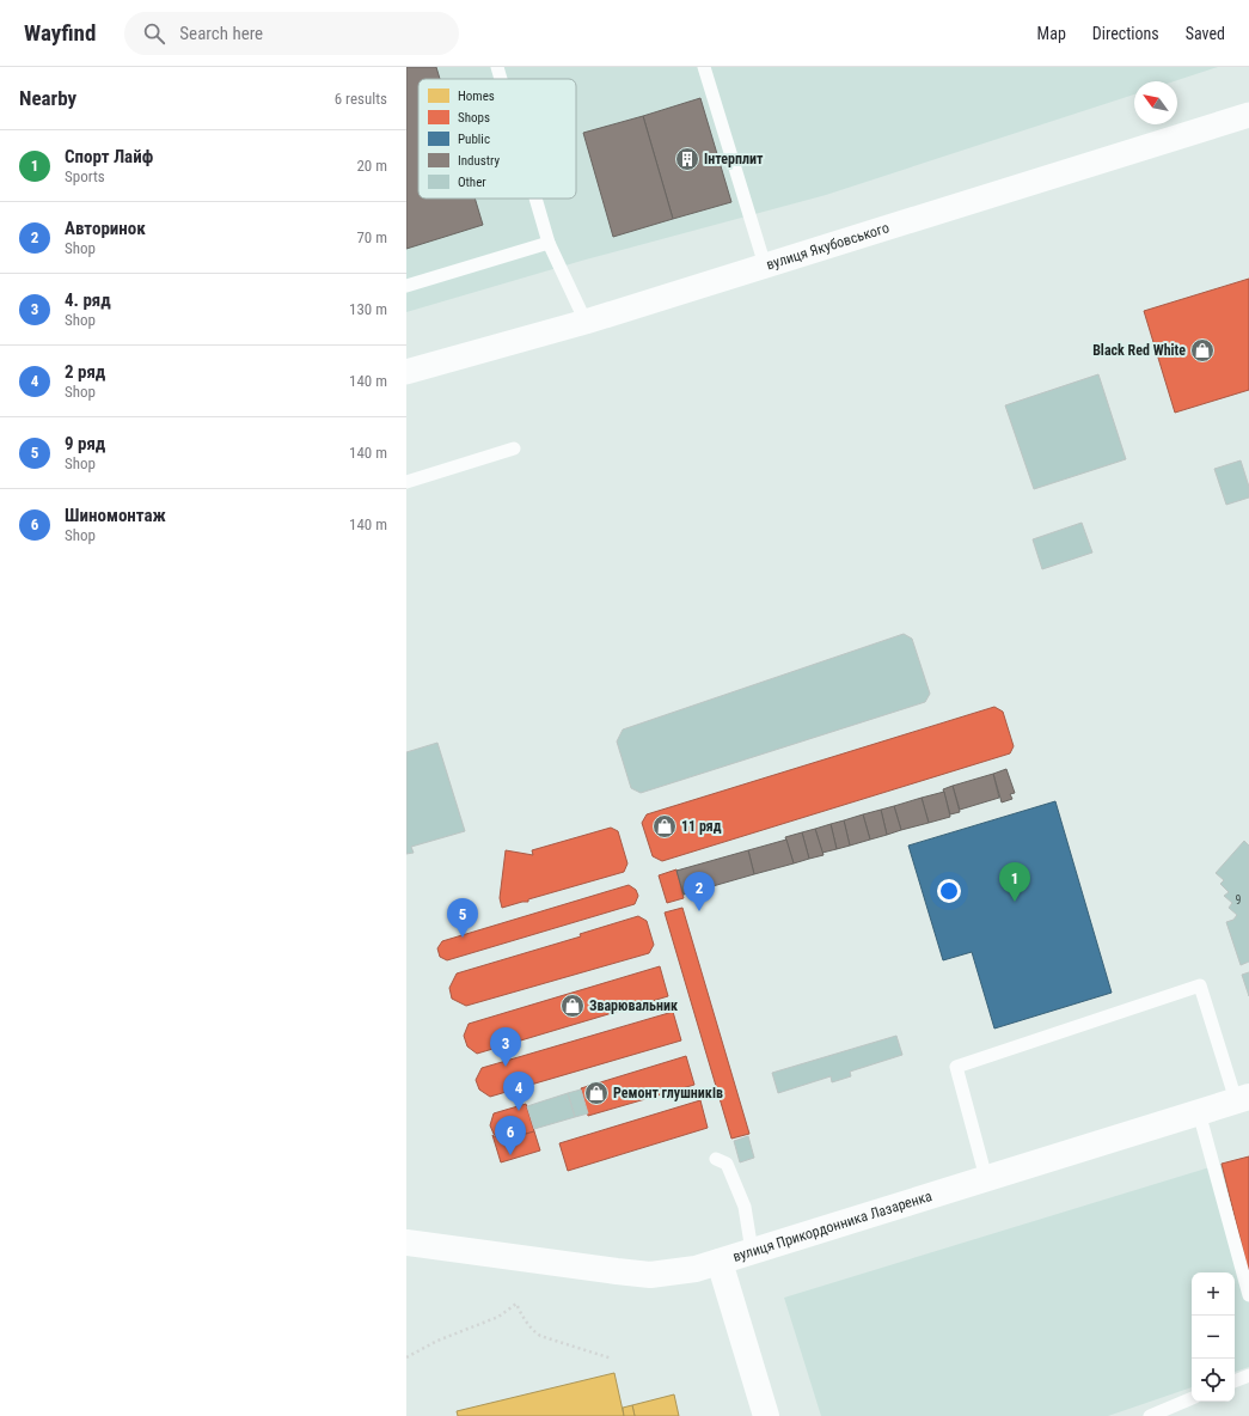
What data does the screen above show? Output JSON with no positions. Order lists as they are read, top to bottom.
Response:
{
  "streets": {
    "street": ["вулиця Якубовського", "вулиця Прикордонника Лазаренка"]
  },
  "places": {
    "building": ["Інтерплит"],
    "shop": [
      "Black Red White",
      "11 ряд",
      "Зварювальник",
      "Ремонт глушників"
    ]
  },
  "house_numbers": ["9"],
  "legend": [
    "Homes",
    "Shops",
    "Public",
    "Industry",
    "Other"
  ],
  "north": "top left",
  "page": {
    "header": "Wayfind",
    "search": "Search here",
    "nav": ["Map", "Directions", "Saved"],
    "heading": ["Nearby", "6 results"],
    "list": [
      {
        "mark": "1",
        "name": "Спорт Лайф",
        "note": "Sports",
        "value": "20 m"
      },
      {
        "mark": "2",
        "name": "Авторинок",
        "note": "Shop",
        "value": "70 m"
      },
      {
        "mark": "3",
        "name": "4. ряд",
        "note": "Shop",
        "value": "130 m"
      },
      {
        "mark": "4",
        "name": "2 ряд",
        "note": "Shop",
        "value": "140 m"
      },
      {
        "mark": "5",
        "name": "9 ряд",
        "note": "Shop",
        "value": "140 m"
      },
      {
        "mark": "6",
        "name": "Шиномонтаж",
        "note": "Shop",
        "value": "140 m"
      }
    ],
    "pins": [
      "1",
      "2",
      "5",
      "3",
      "4",
      "6"
    ],
    "map_buttons": ["+", "−"]
  }
}
